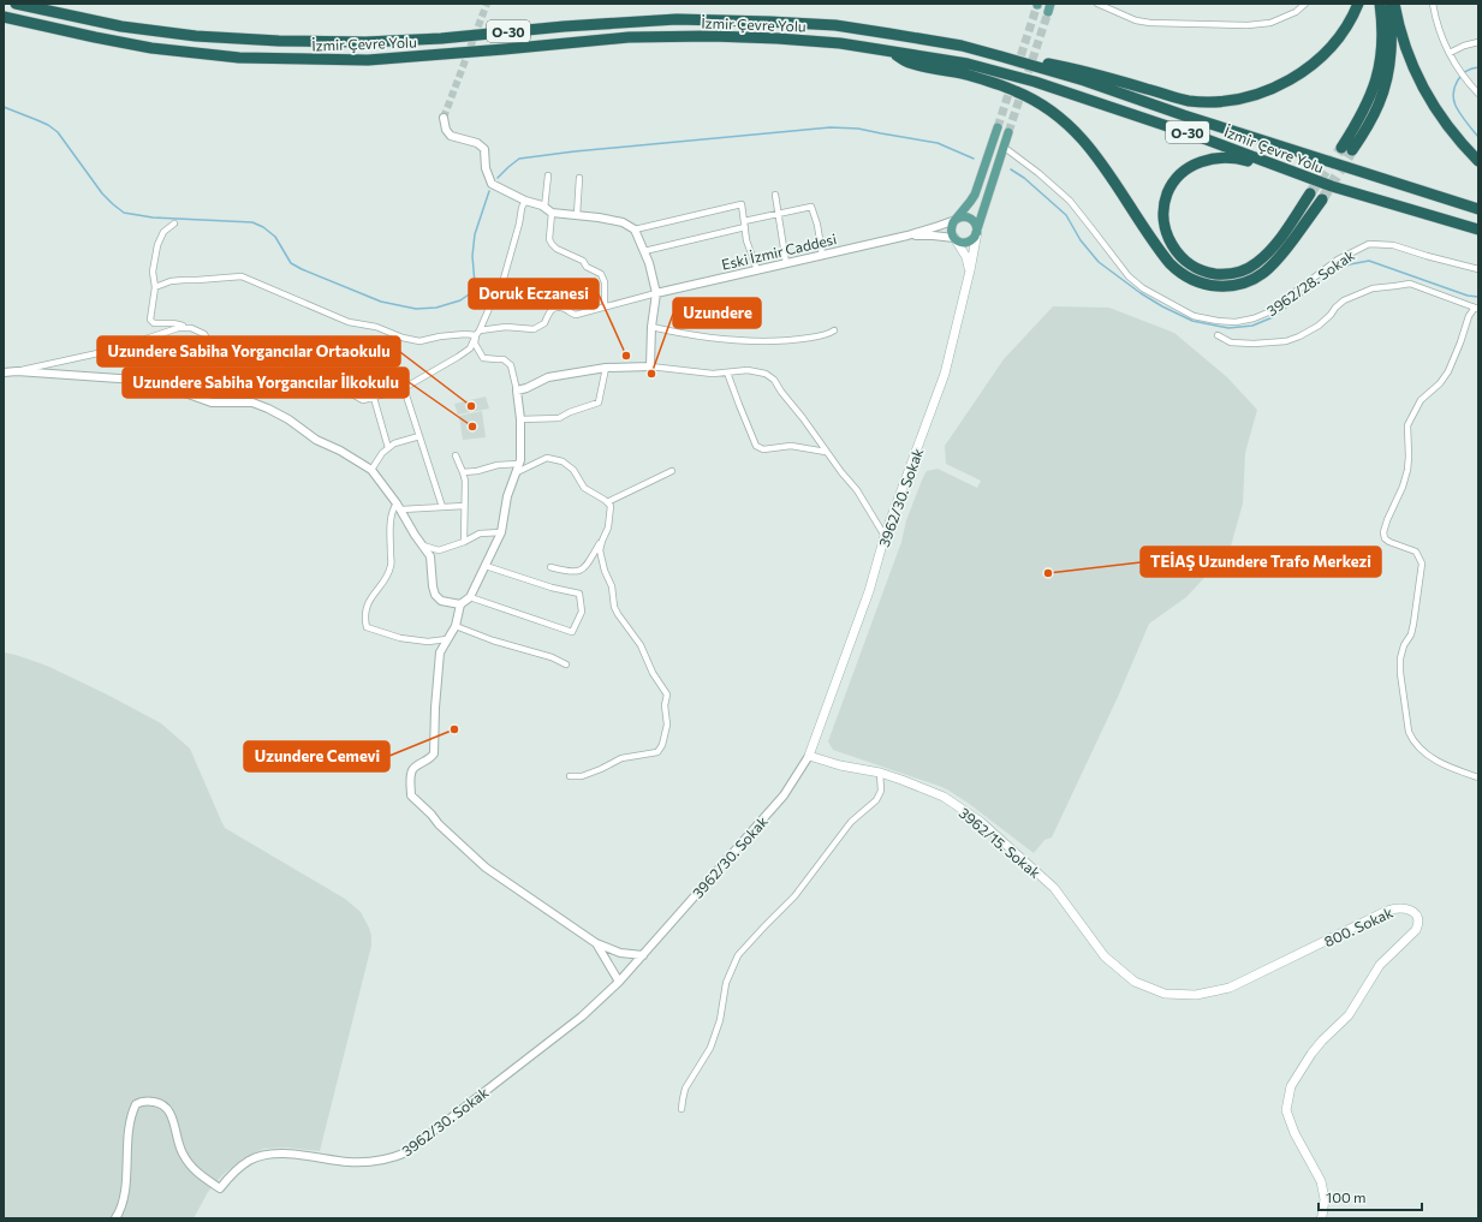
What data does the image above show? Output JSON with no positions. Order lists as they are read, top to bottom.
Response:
{
  "streets": {
    "highway": ["İzmir Çevre Yolu", "O-30"],
    "main road": ["3962/30. Sokak", "3962/15. Sokak", "800. Sokak"],
    "street": ["Eski İzmir Caddesi", "3962/28. Sokak"]
  },
  "crossings": [
    ["Eski İzmir Caddesi", "3962/30. Sokak"],
    ["3962/30. Sokak", "3962/15. Sokak"],
    ["3962/15. Sokak", "800. Sokak"]
  ],
  "places": [
    "Doruk Eczanesi",
    "Uzundere",
    "Uzundere Sabiha Yorgancılar Ortaokulu",
    "Uzundere Sabiha Yorgancılar İlkokulu",
    "TEİAŞ Uzundere Trafo Merkezi",
    "Uzundere Cemevi"
  ],
  "scale_bar": "100 m"
}
